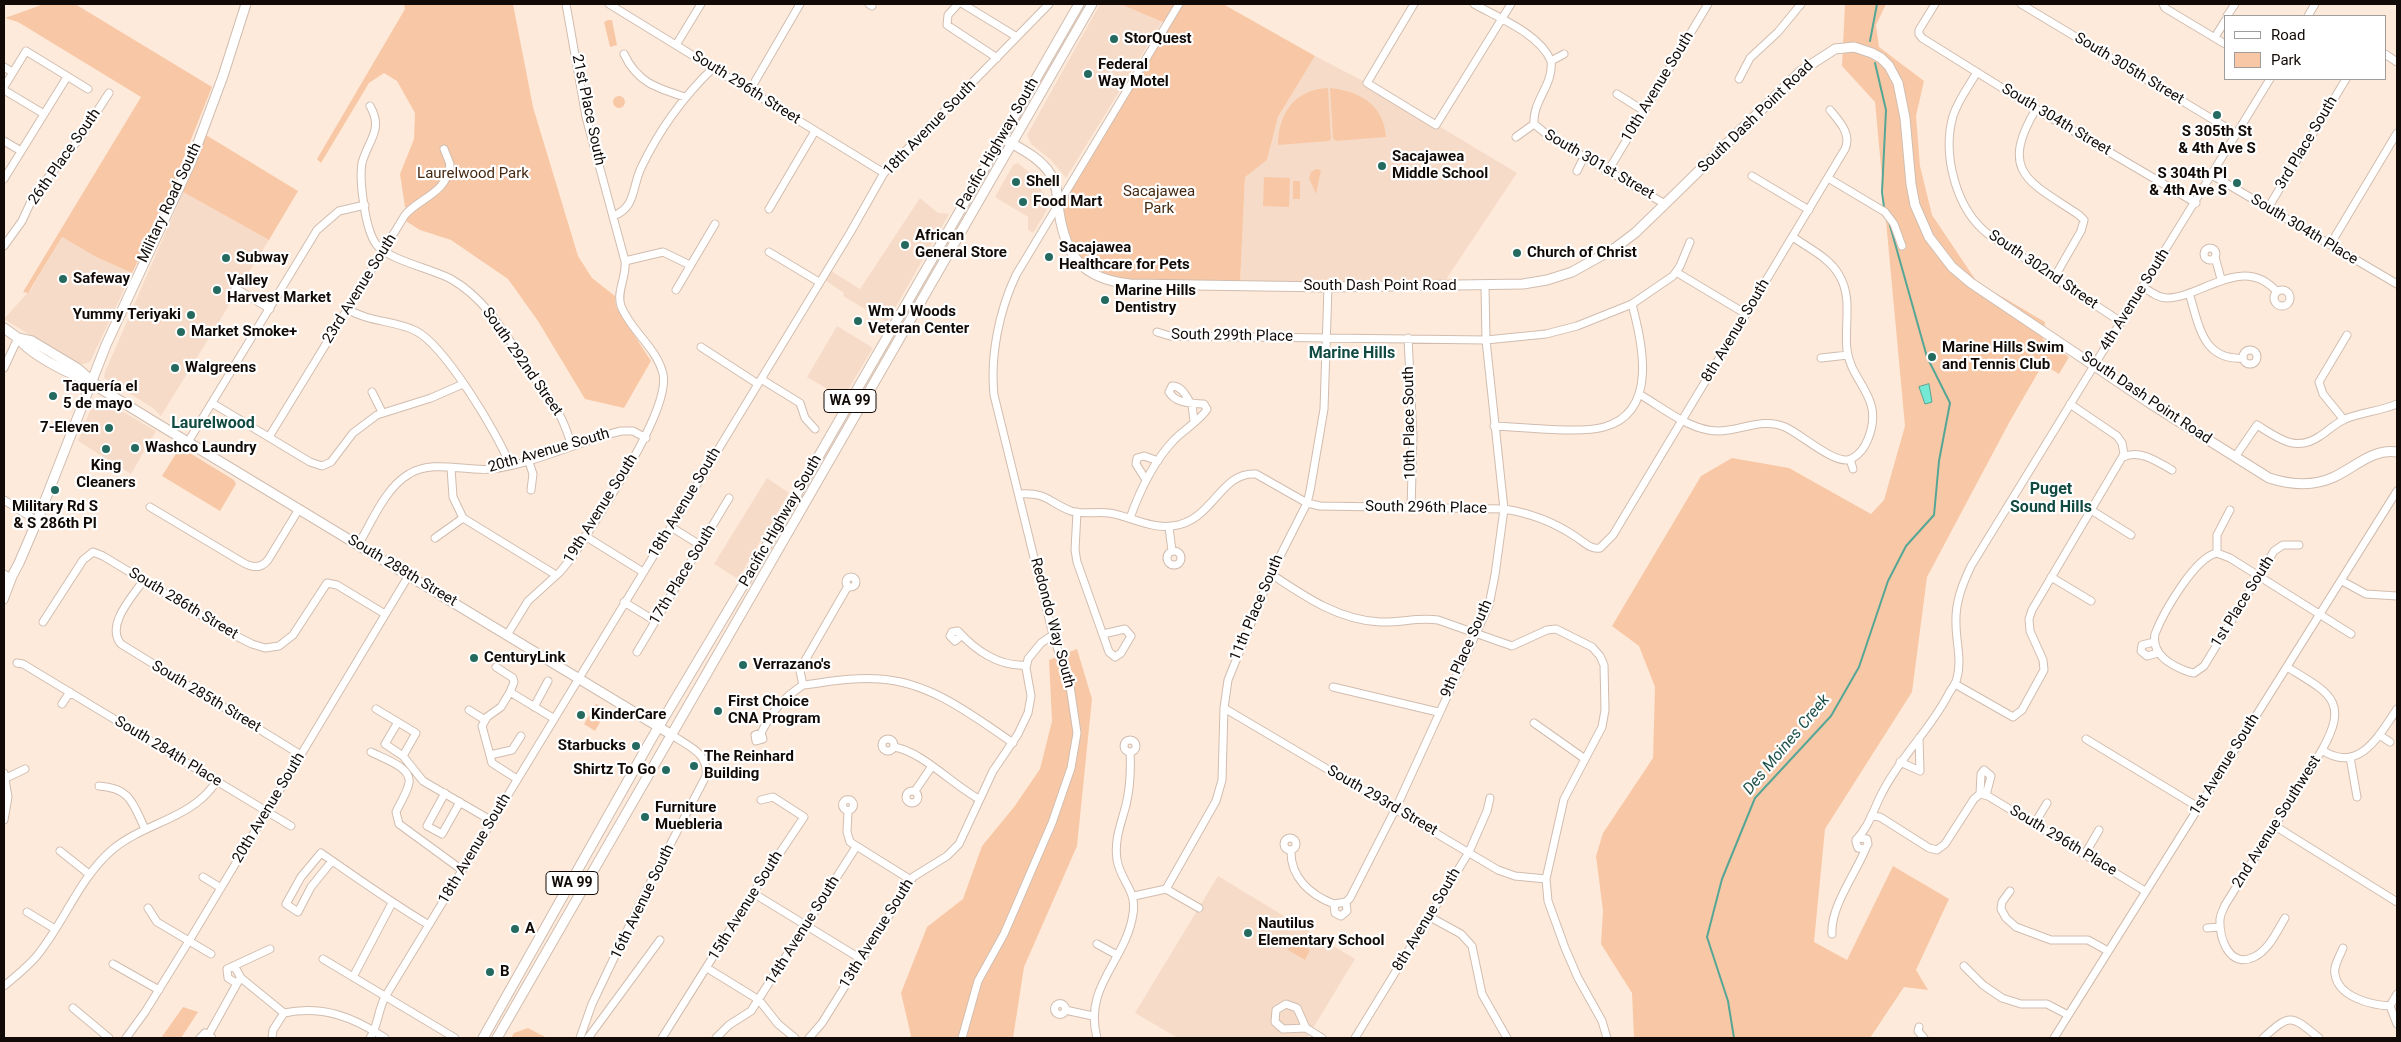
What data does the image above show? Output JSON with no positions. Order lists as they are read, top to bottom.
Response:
{
  "streets": {
    "main road": [
      "South Dash Point Road",
      "Pacific Highway South",
      "Military Road South",
      "WA 99",
      "South 288th Street"
    ],
    "street": [
      "South 305th Street",
      "10th Avenue South",
      "South 296th Street",
      "21st Place South",
      "South 304th Street",
      "18th Avenue South",
      "3rd Place South",
      "26th Place South",
      "South 301st Street",
      "South 304th Place",
      "South 302nd Street",
      "23rd Avenue South",
      "4th Avenue South",
      "8th Avenue South",
      "South 299th Place",
      "South 292nd Street",
      "10th Place South",
      "20th Avenue South",
      "South 296th Place",
      "19th Avenue South",
      "17th Place South",
      "1st Place South",
      "South 286th Street",
      "11th Place South",
      "Redondo Way South",
      "9th Place South",
      "South 285th Street",
      "South 284th Place",
      "1st Avenue South",
      "South 293rd Street",
      "2nd Avenue Southwest",
      "16th Avenue South",
      "15th Avenue South",
      "14th Avenue South",
      "13th Avenue South"
    ]
  },
  "crossings": [
    ["South 305th Street", "4th Avenue South"],
    ["10th Avenue South", "South 301st Street"],
    ["South 296th Street", "18th Avenue South"],
    ["21st Place South", "19th Avenue South"],
    ["South Dash Point Road", "Pacific Highway South"],
    ["South Dash Point Road", "South 301st Street"],
    ["South Dash Point Road", "4th Avenue South"],
    ["South Dash Point Road", "11th Place South"],
    ["South Dash Point Road", "Redondo Way South"],
    ["South Dash Point Road", "9th Place South"],
    ["South 304th Street", "South 302nd Street"],
    ["South 304th Street", "4th Avenue South"],
    ["18th Avenue South", "South 288th Street"],
    ["3rd Place South", "South 304th Place"],
    ["Pacific Highway South", "South 288th Street"],
    ["Military Road South", "South 288th Street"],
    ["South 304th Place", "4th Avenue South"],
    ["South 302nd Street", "4th Avenue South"],
    ["23rd Avenue South", "South 292nd Street"],
    ["4th Avenue South", "South 296th Place"],
    ["8th Avenue South", "South 296th Place"],
    ["8th Avenue South", "South 293rd Street"],
    ["South 299th Place", "10th Place South"],
    ["South 299th Place", "11th Place South"],
    ["South 299th Place", "9th Place South"],
    ["South 292nd Street", "20th Avenue South"],
    ["10th Place South", "South 296th Place"],
    ["20th Avenue South", "19th Avenue South"],
    ["20th Avenue South", "South 288th Street"],
    ["20th Avenue South", "South 286th Street"],
    ["20th Avenue South", "South 285th Street"],
    ["20th Avenue South", "South 284th Place"],
    ["South 296th Place", "11th Place South"],
    ["South 296th Place", "9th Place South"],
    ["South 296th Place", "1st Avenue South"],
    ["19th Avenue South", "South 288th Street"],
    ["South 288th Street", "16th Avenue South"],
    ["South 286th Street", "South 285th Street"],
    ["11th Place South", "South 293rd Street"],
    ["9th Place South", "South 293rd Street"]
  ],
  "districts": ["Marine Hills", "Laurelwood", "Puget Sound Hills"],
  "water": ["Des Moines Creek"],
  "parks": ["Laurelwood Park", "Sacajawea Park"],
  "places": [
    "StorQuest",
    "Federal Way Motel",
    "S 305th St & 4th Ave S",
    "Sacajawea Middle School",
    "Shell",
    "S 304th Pl & 4th Ave S",
    "Food Mart",
    "African General Store",
    "Church of Christ",
    "Sacajawea Healthcare for Pets",
    "Subway",
    "Safeway",
    "Valley Harvest Market",
    "Marine Hills Dentistry",
    "Yummy Teriyaki",
    "Wm J Woods Veteran Center",
    "Market Smoke+",
    "Marine Hills Swim and Tennis Club",
    "Walgreens",
    "Taquería el 5 de mayo",
    "7-Eleven",
    "Washco Laundry",
    "King Cleaners",
    "Military Rd S & S 286th Pl",
    "CenturyLink",
    "Verrazano's",
    "First Choice CNA Program",
    "KinderCare",
    "Starbucks",
    "The Reinhard Building",
    "Shirtz To Go",
    "Furniture Muebleria",
    "A",
    "Nautilus Elementary School",
    "B"
  ],
  "legend": ["Road", "Park"]
}
